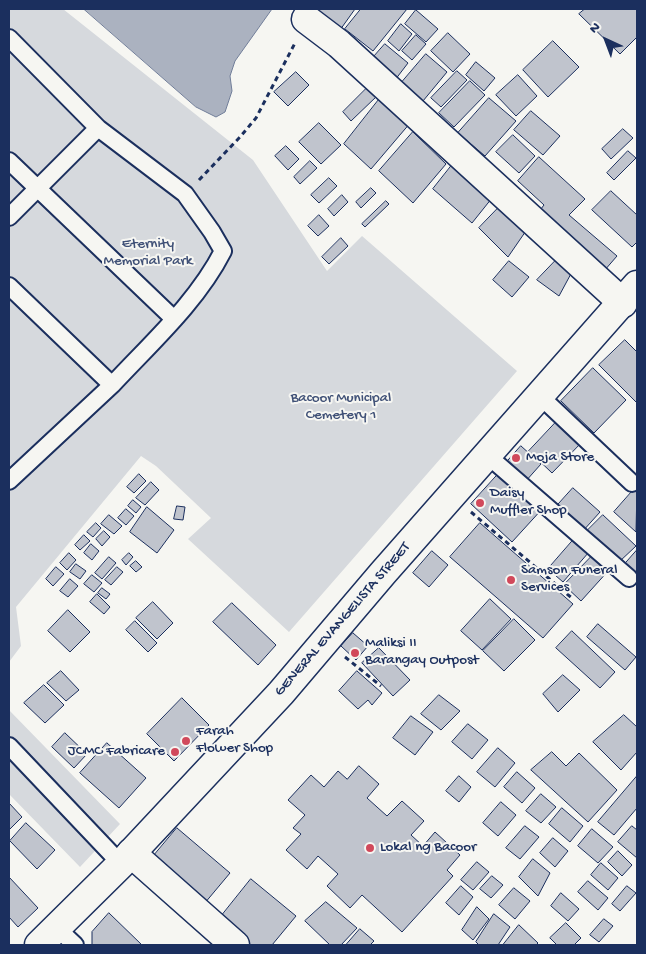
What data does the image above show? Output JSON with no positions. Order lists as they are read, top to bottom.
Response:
{
  "streets": {
    "main road": ["GENERAL EVANGELISTA STREET"]
  },
  "parks": ["Eternity Memorial Park", "Bacoor Municipal Cemetery 1"],
  "places": [
    "Moja Store",
    "Daisy Muffler Shop",
    "Samson Funeral Services",
    "Maliksi II Barangay Outpost",
    "Farah Flower Shop",
    "JCMC Fabricare",
    "Lokal ng Bacoor"
  ],
  "north": "top left"
}
